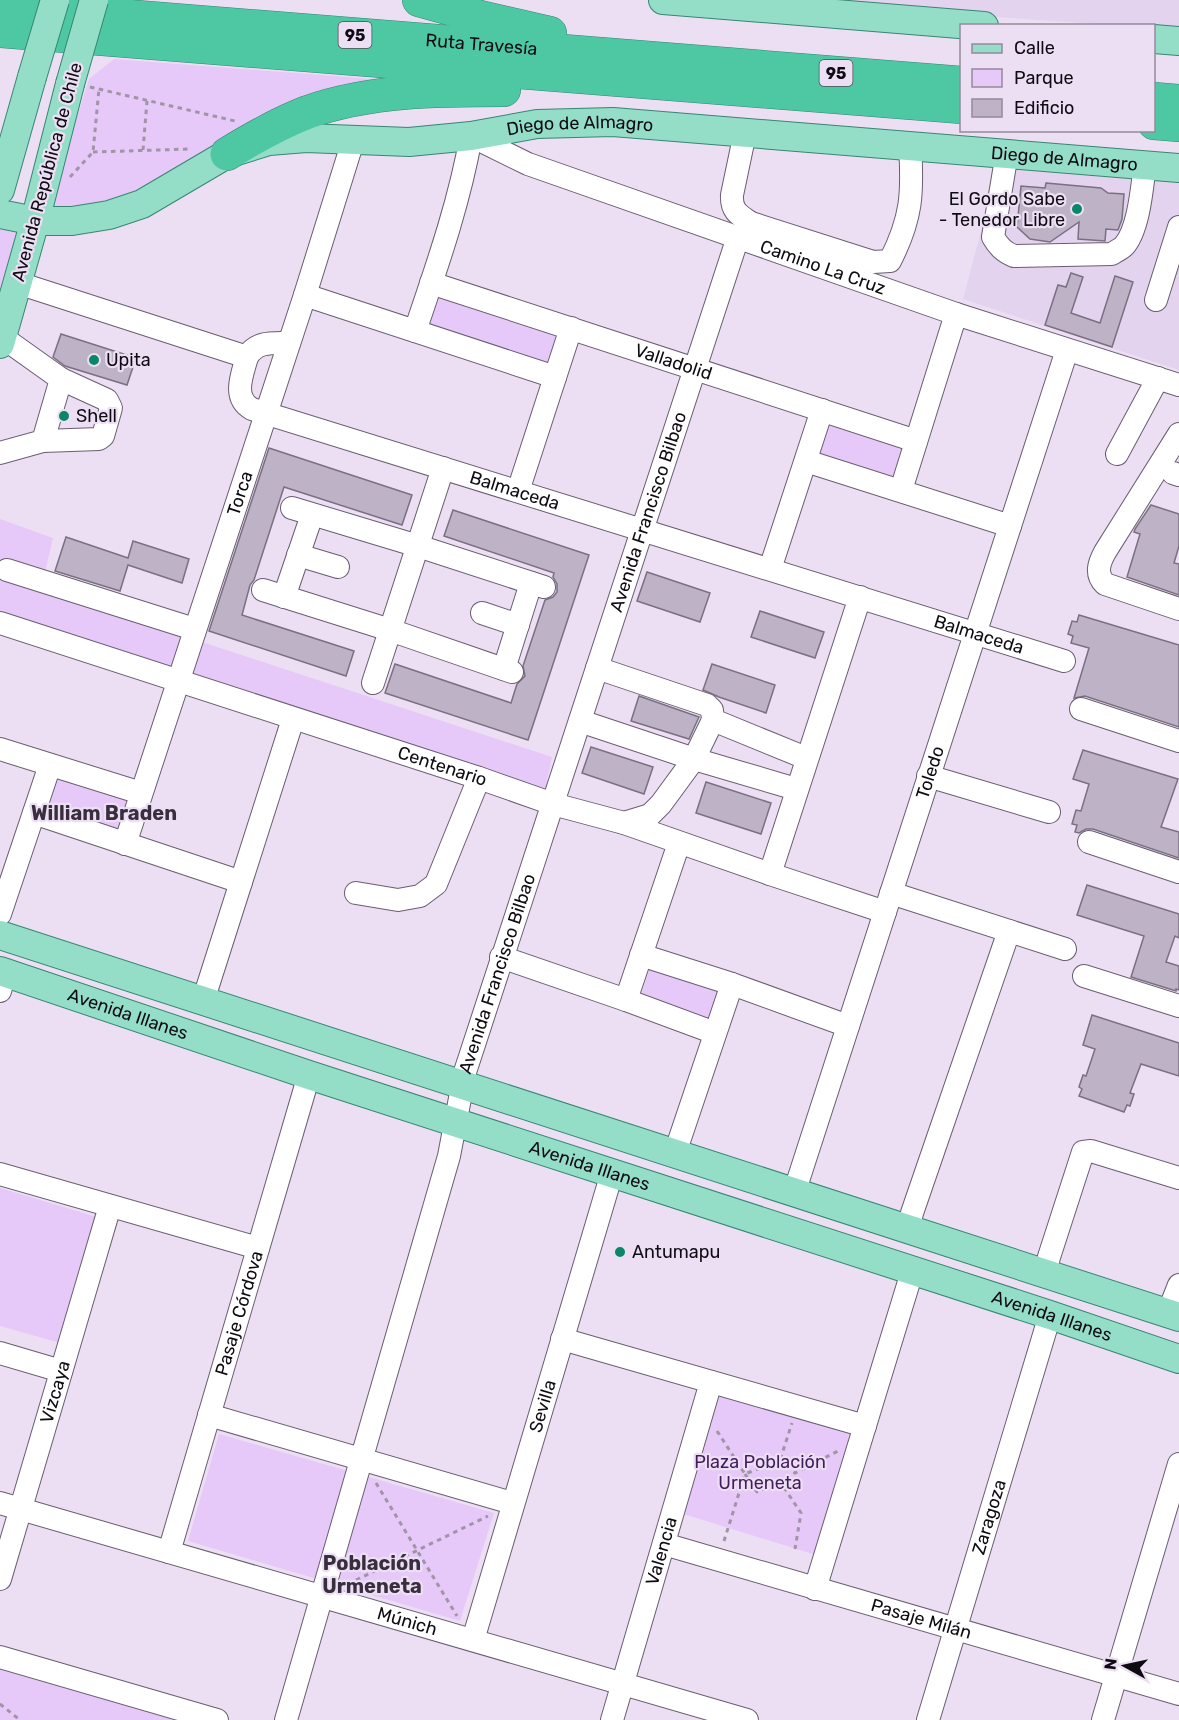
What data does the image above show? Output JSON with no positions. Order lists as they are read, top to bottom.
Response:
{
  "streets": {
    "highway": ["95", "Ruta Travesía"],
    "main road": ["Diego de Almagro", "Avenida República de Chile", "Avenida Illanes"],
    "street": [
      "Camino La Cruz",
      "Valladolid",
      "Balmaceda",
      "Torca",
      "Avenida Francisco Bilbao",
      "Centenario",
      "Toledo",
      "Pasaje Córdova",
      "Vizcaya",
      "Sevilla",
      "Zaragoza",
      "Valencia",
      "Pasaje Milán",
      "Múnich"
    ]
  },
  "crossings": [
    ["Diego de Almagro", "Avenida República de Chile"],
    ["Diego de Almagro", "Camino La Cruz"],
    ["Diego de Almagro", "Torca"],
    ["Camino La Cruz", "Avenida Francisco Bilbao"],
    ["Camino La Cruz", "Toledo"],
    ["Valladolid", "Avenida Francisco Bilbao"],
    ["Balmaceda", "Torca"],
    ["Balmaceda", "Avenida Francisco Bilbao"],
    ["Balmaceda", "Toledo"],
    ["Torca", "Centenario"],
    ["Avenida Francisco Bilbao", "Centenario"],
    ["Avenida Francisco Bilbao", "Avenida Illanes"],
    ["Avenida Francisco Bilbao", "Múnich"],
    ["Centenario", "Toledo"],
    ["Toledo", "Avenida Illanes"],
    ["Avenida Illanes", "Pasaje Córdova"],
    ["Avenida Illanes", "Sevilla"],
    ["Avenida Illanes", "Zaragoza"],
    ["Pasaje Córdova", "Múnich"],
    ["Vizcaya", "Múnich"],
    ["Sevilla", "Múnich"],
    ["Zaragoza", "Pasaje Milán"],
    ["Valencia", "Pasaje Milán"],
    ["Valencia", "Múnich"]
  ],
  "districts": ["William Braden", "Población Urmeneta"],
  "parks": ["Plaza Población Urmeneta"],
  "places": [
    "El Gordo Sabe - Tenedor Libre",
    "Upita",
    "Shell",
    "Antumapu"
  ],
  "legend": ["Calle", "Parque", "Edificio"],
  "north": "left"
}
